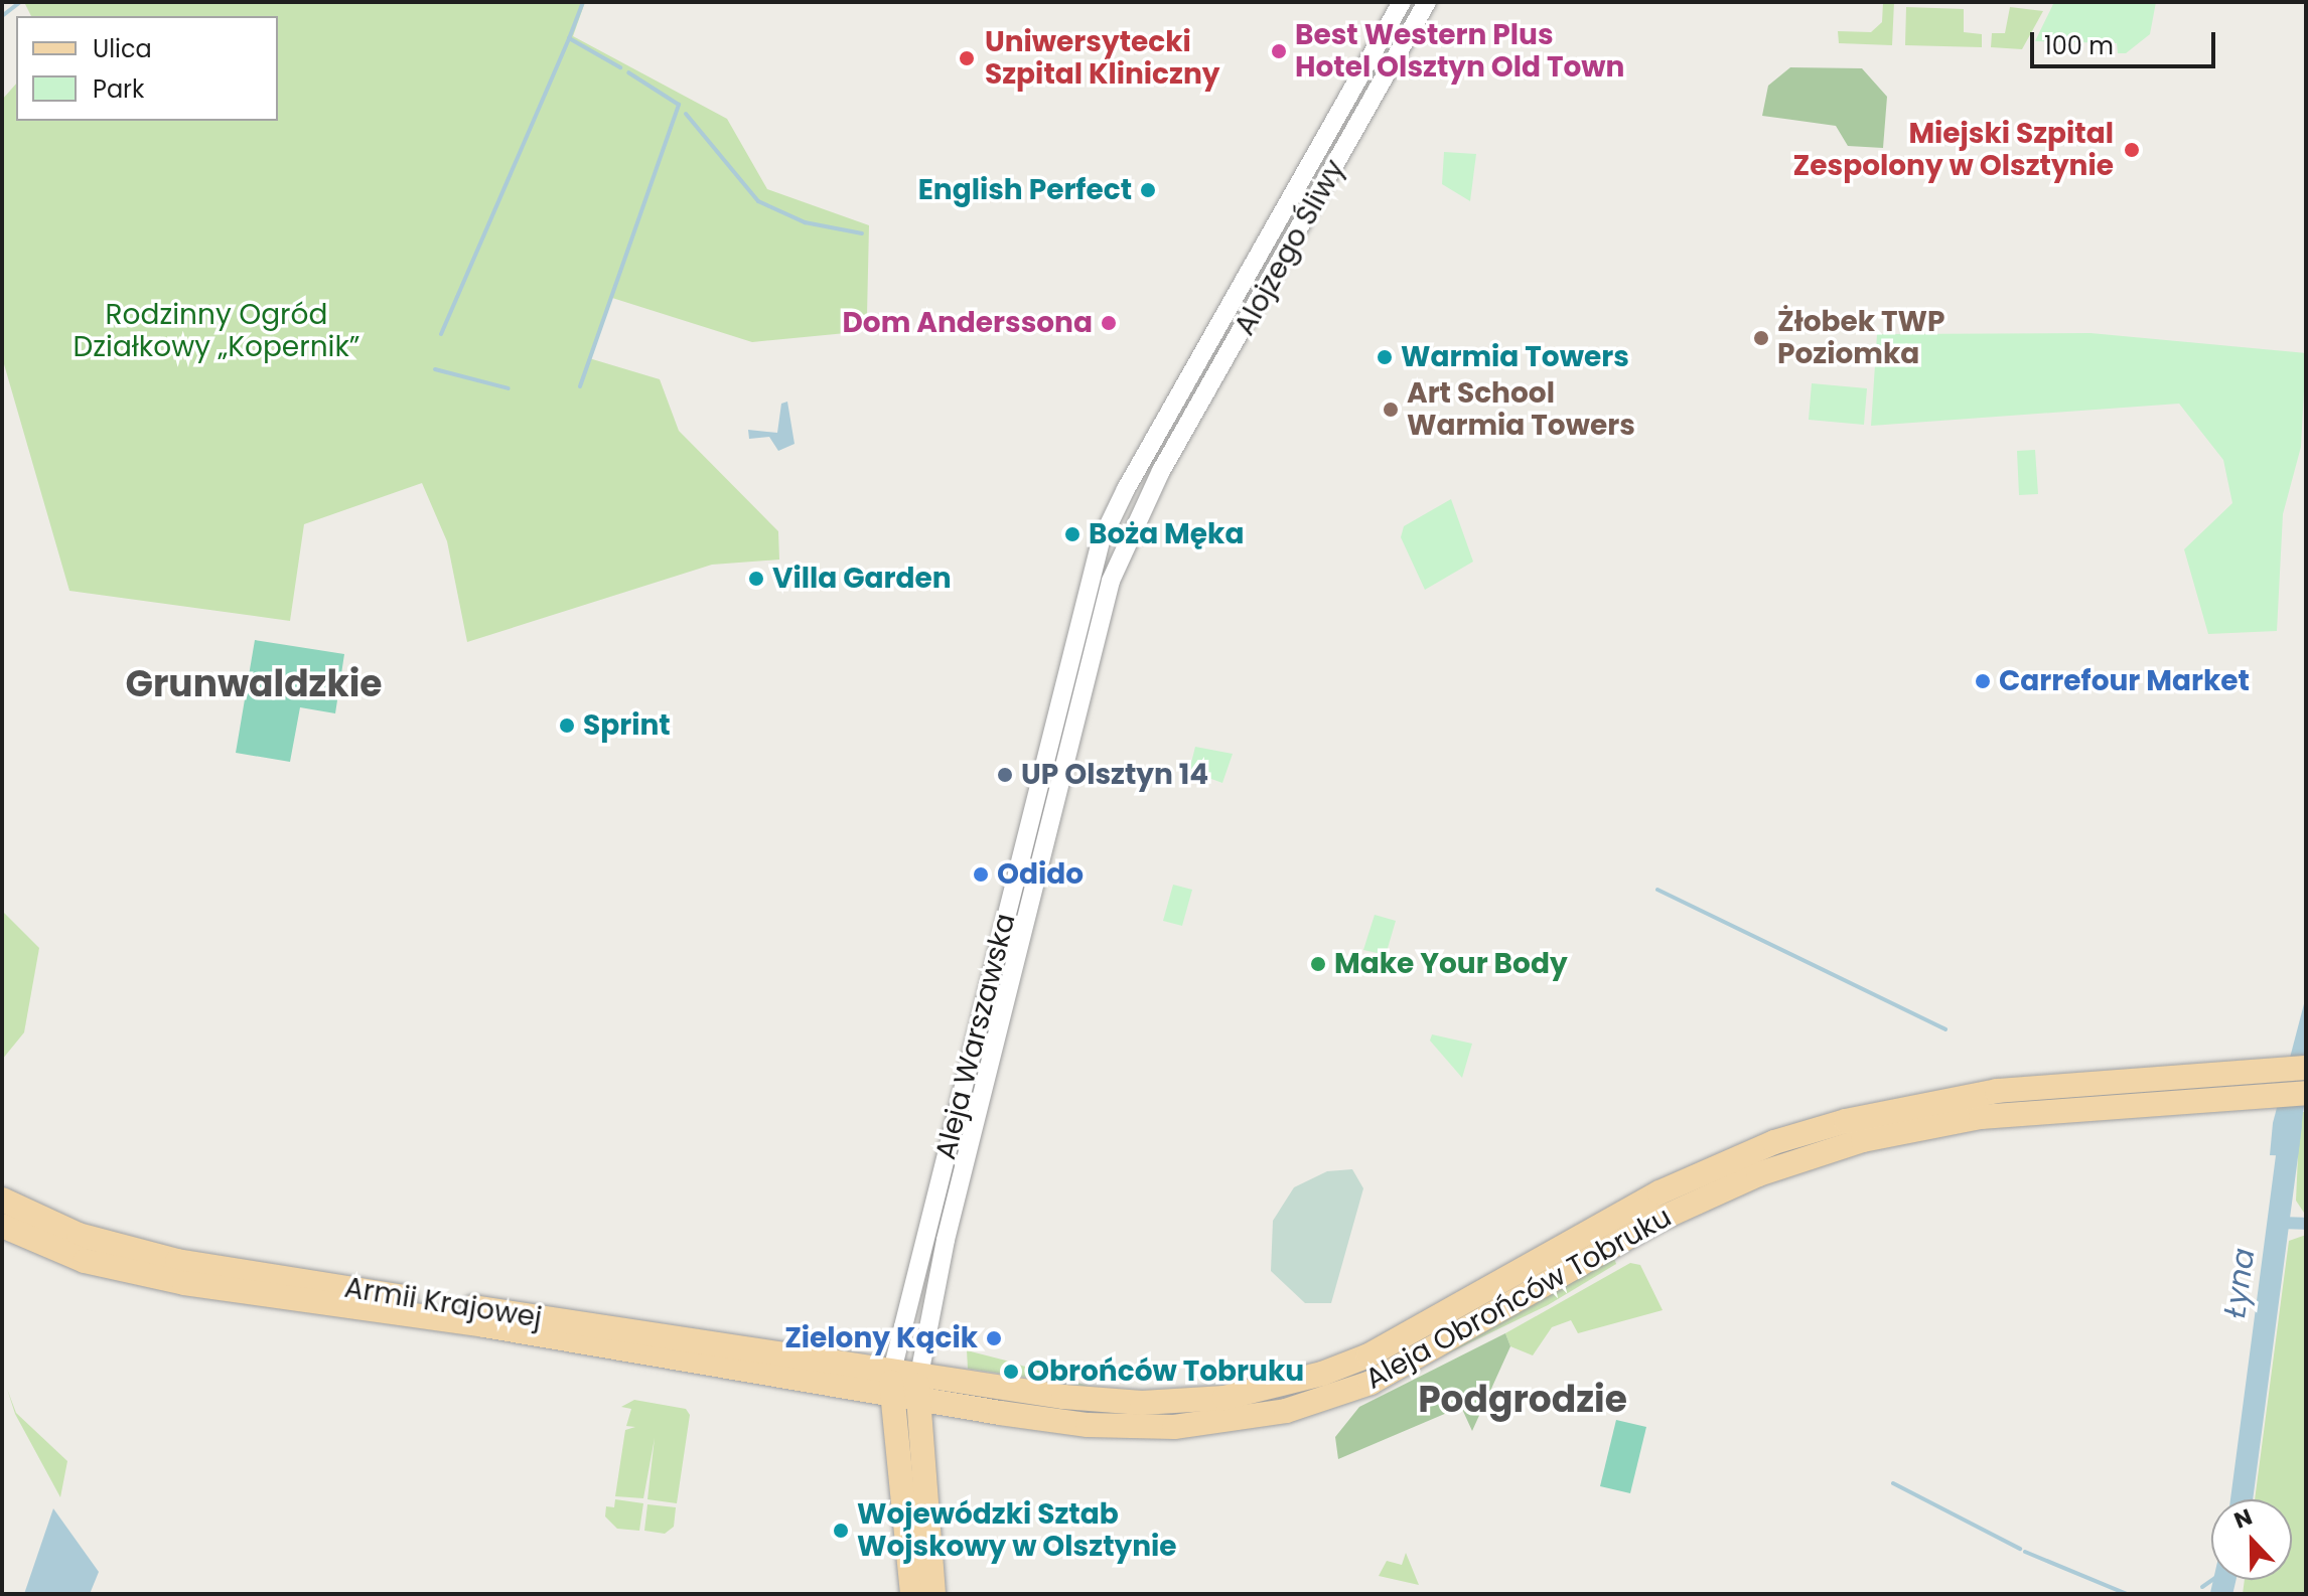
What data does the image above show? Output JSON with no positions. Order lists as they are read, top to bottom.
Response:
{
  "streets": {
    "main road": ["Aleja Warszawska", "Aleja Obrońców Tobruku", "Armii Krajowej"],
    "street": ["Alojzego Śliwy"]
  },
  "crossings": [
    ["Alojzego Śliwy", "Aleja Warszawska"],
    ["Aleja Warszawska", "Aleja Obrońców Tobruku"],
    ["Aleja Warszawska", "Armii Krajowej"],
    ["Aleja Obrońców Tobruku", "Armii Krajowej"]
  ],
  "districts": ["Grunwaldzkie", "Podgrodzie"],
  "water": ["Łyna"],
  "parks": ["Rodzinny Ogród Działkowy „Kopernik”"],
  "places": [
    "Best Western Plus Hotel Olsztyn Old Town",
    "Uniwersytecki Szpital Kliniczny",
    "Miejski Szpital Zespolony w Olsztynie",
    "English Perfect",
    "Dom Anderssona",
    "Żłobek TWP Poziomka",
    "Warmia Towers",
    "Art School Warmia Towers",
    "Boża Męka",
    "Villa Garden",
    "Carrefour Market",
    "Sprint",
    "UP Olsztyn 14",
    "Odido",
    "Make Your Body",
    "Zielony Kącik",
    "Obrońców Tobruku",
    "Wojewódzki Sztab Wojskowy w Olsztynie"
  ],
  "legend": ["Ulica", "Park"],
  "scale_bar": "100 m",
  "north": "top"
}
